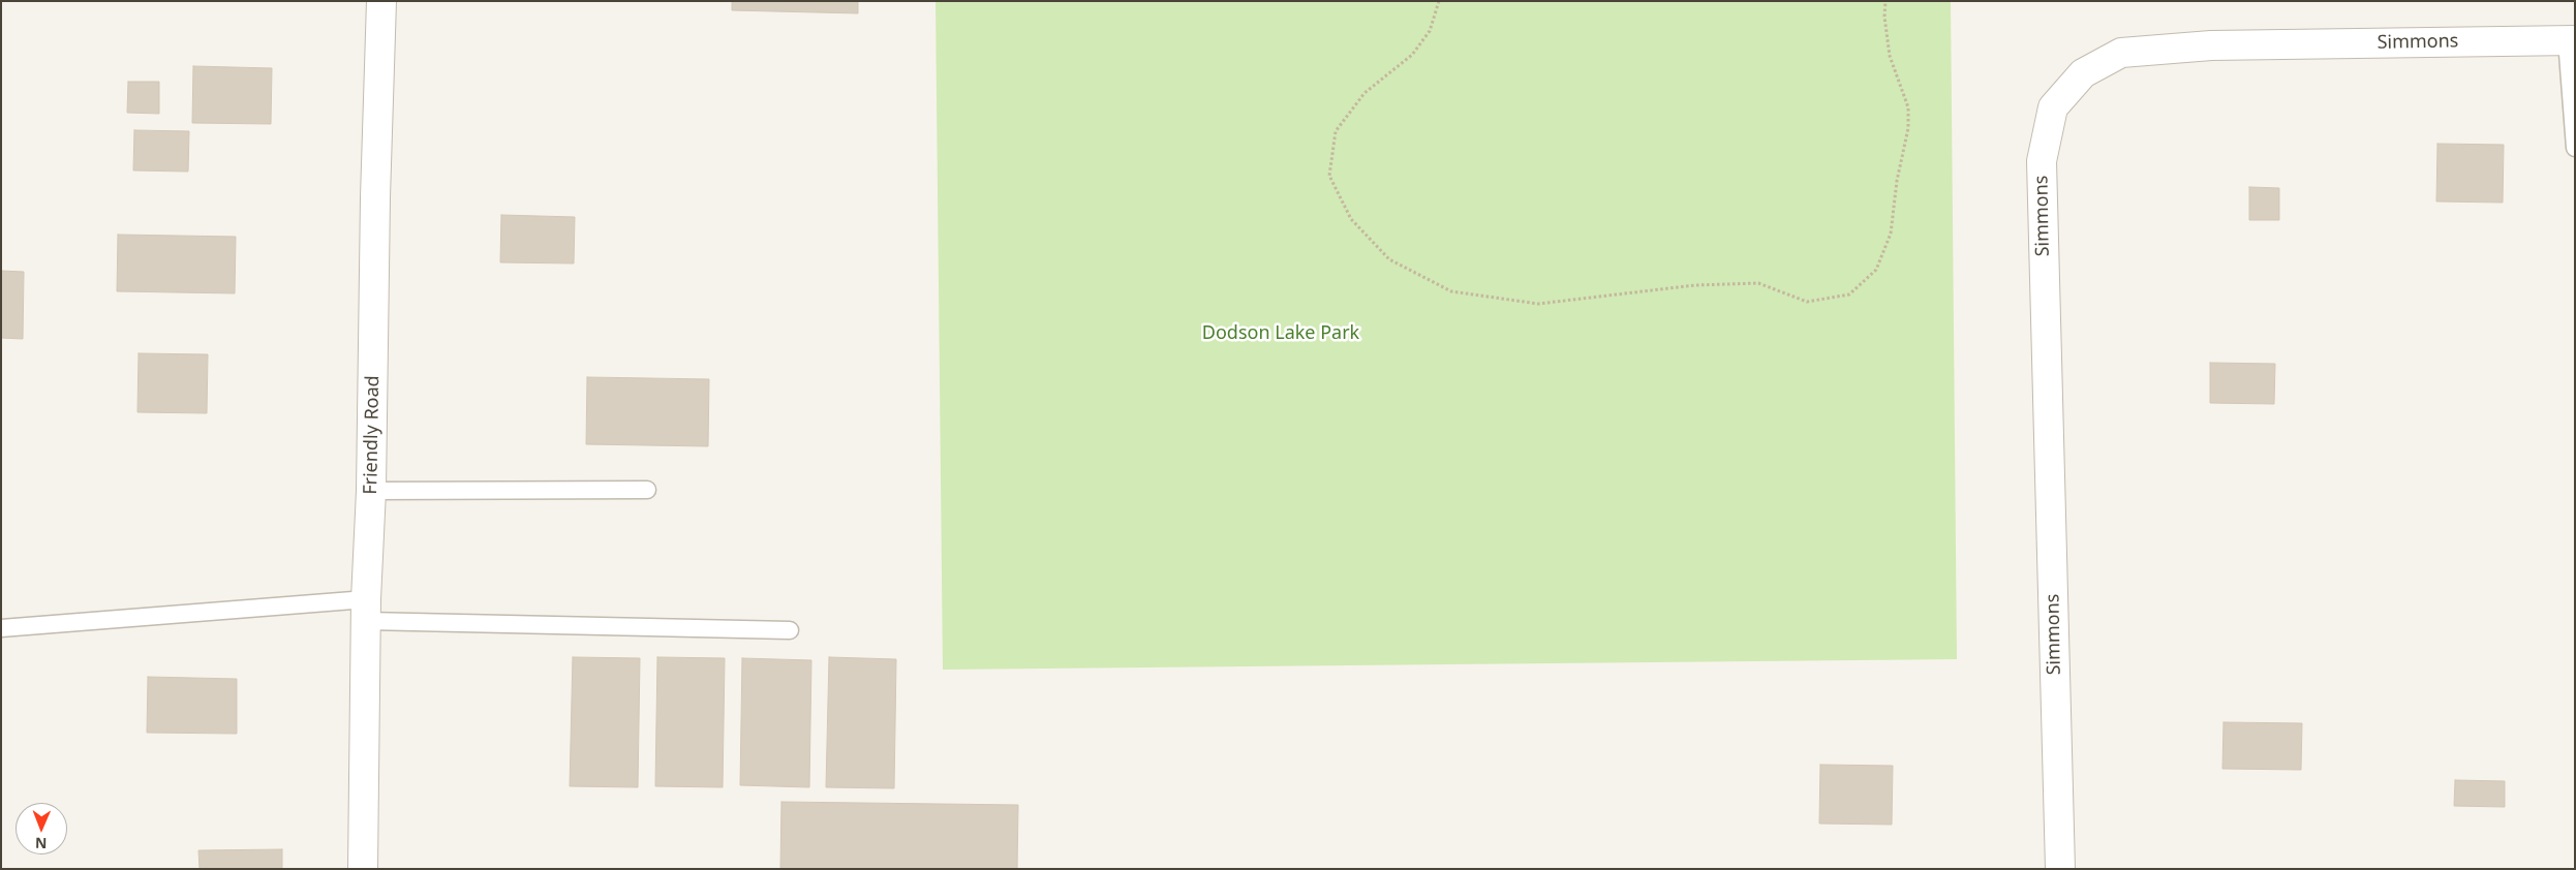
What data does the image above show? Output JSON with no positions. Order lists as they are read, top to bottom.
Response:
{
  "streets": {
    "street": ["Simmons", "Friendly Road"]
  },
  "parks": ["Dodson Lake Park"],
  "north": "bottom"
}
